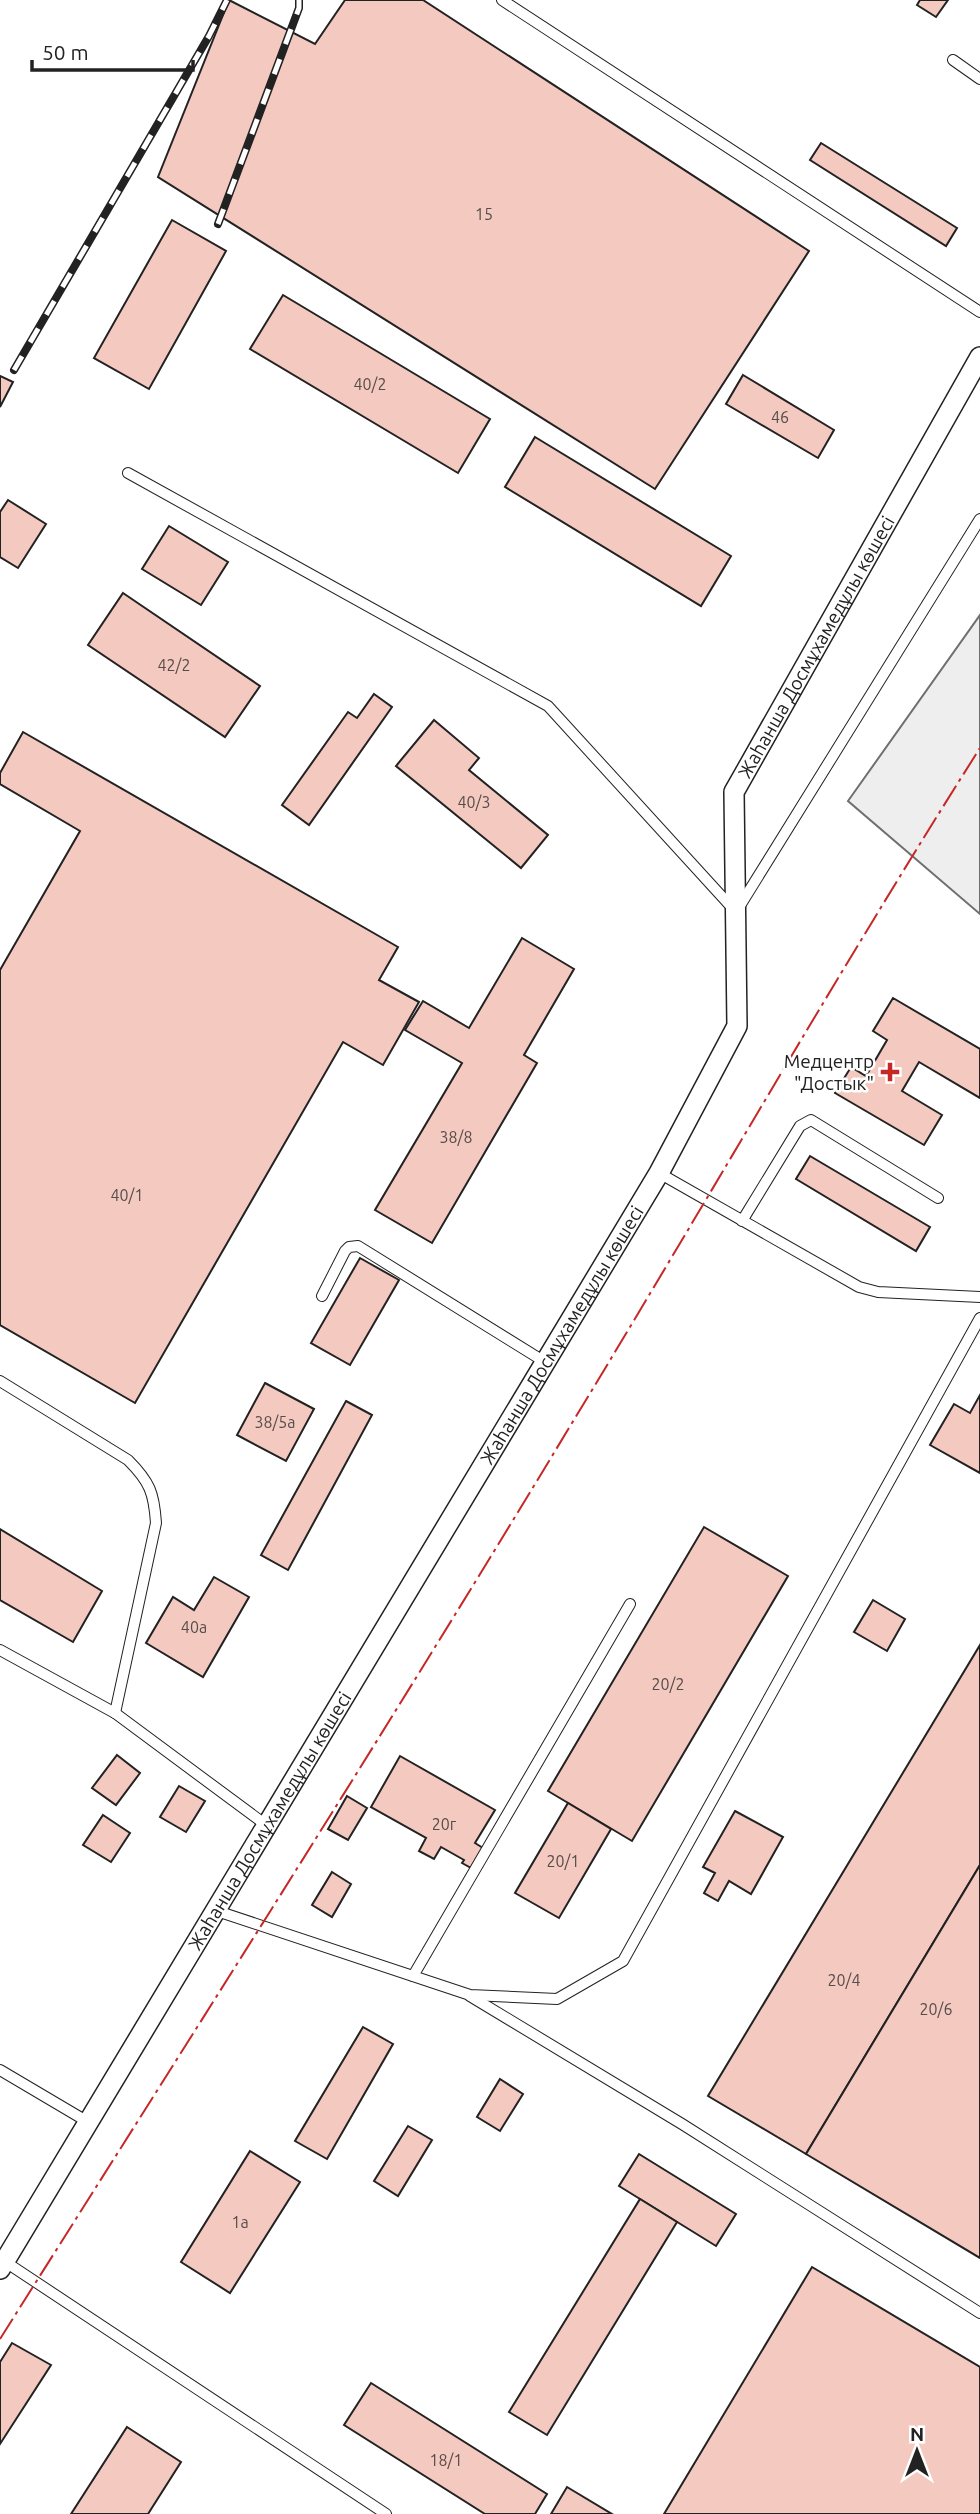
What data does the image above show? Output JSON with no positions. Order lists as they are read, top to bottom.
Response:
{
  "streets": {
    "street": ["Жаһанша Досмұхамедұлы көшесі"]
  },
  "places": {
    "health": ["Медцентр \"Достык\""]
  },
  "house_numbers": [
    "15",
    "40/2",
    "46",
    "42/2",
    "40/3",
    "38/8",
    "40/1",
    "38/5а",
    "40а",
    "20/2",
    "20г",
    "20/1",
    "20/4",
    "20/6",
    "1а",
    "18/1"
  ],
  "scale_bar": "50 m",
  "north": "top"
}
